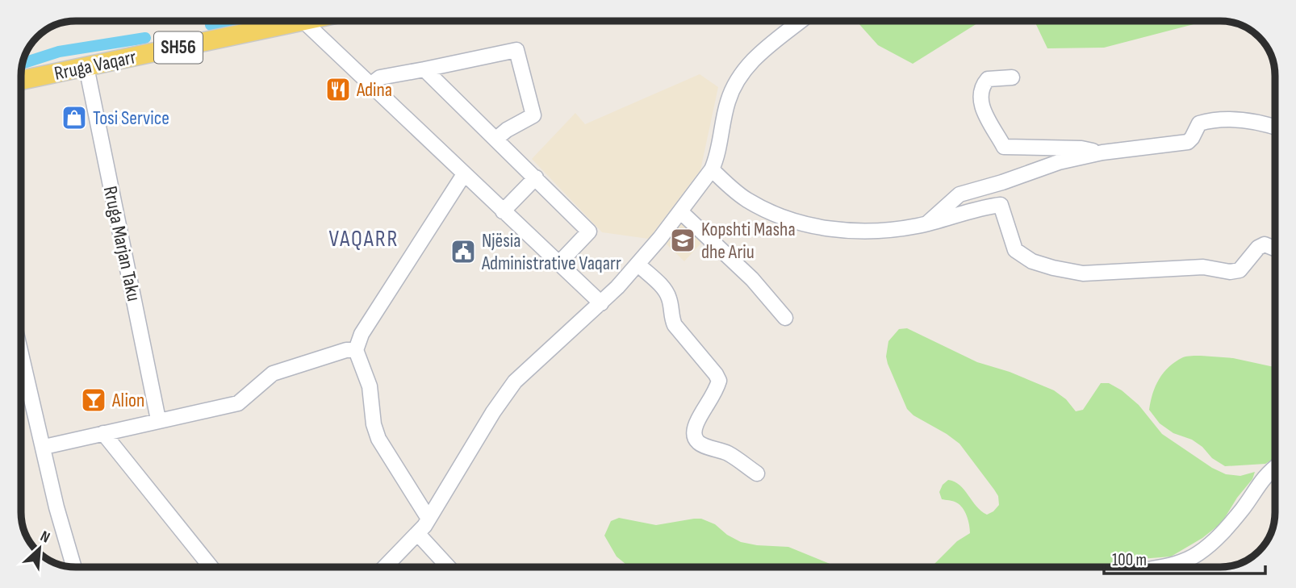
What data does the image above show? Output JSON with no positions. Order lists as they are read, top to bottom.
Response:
{
  "streets": {
    "main road": ["SH56", "Rruga Vaqarr"],
    "street": ["Rruga Marjan Taku"]
  },
  "crossings": [
    ["Rruga Vaqarr", "Rruga Marjan Taku"]
  ],
  "districts": ["VAQARR"],
  "places": {
    "restaurant": ["Adina"],
    "shop": ["Tosi Service"],
    "school or university": ["Kopshti Masha dhe Ariu"],
    "public building": ["Njësia Administrative Vaqarr"],
    "bar": ["Alion"]
  },
  "scale_bar": "100 m",
  "north": "top right"
}
